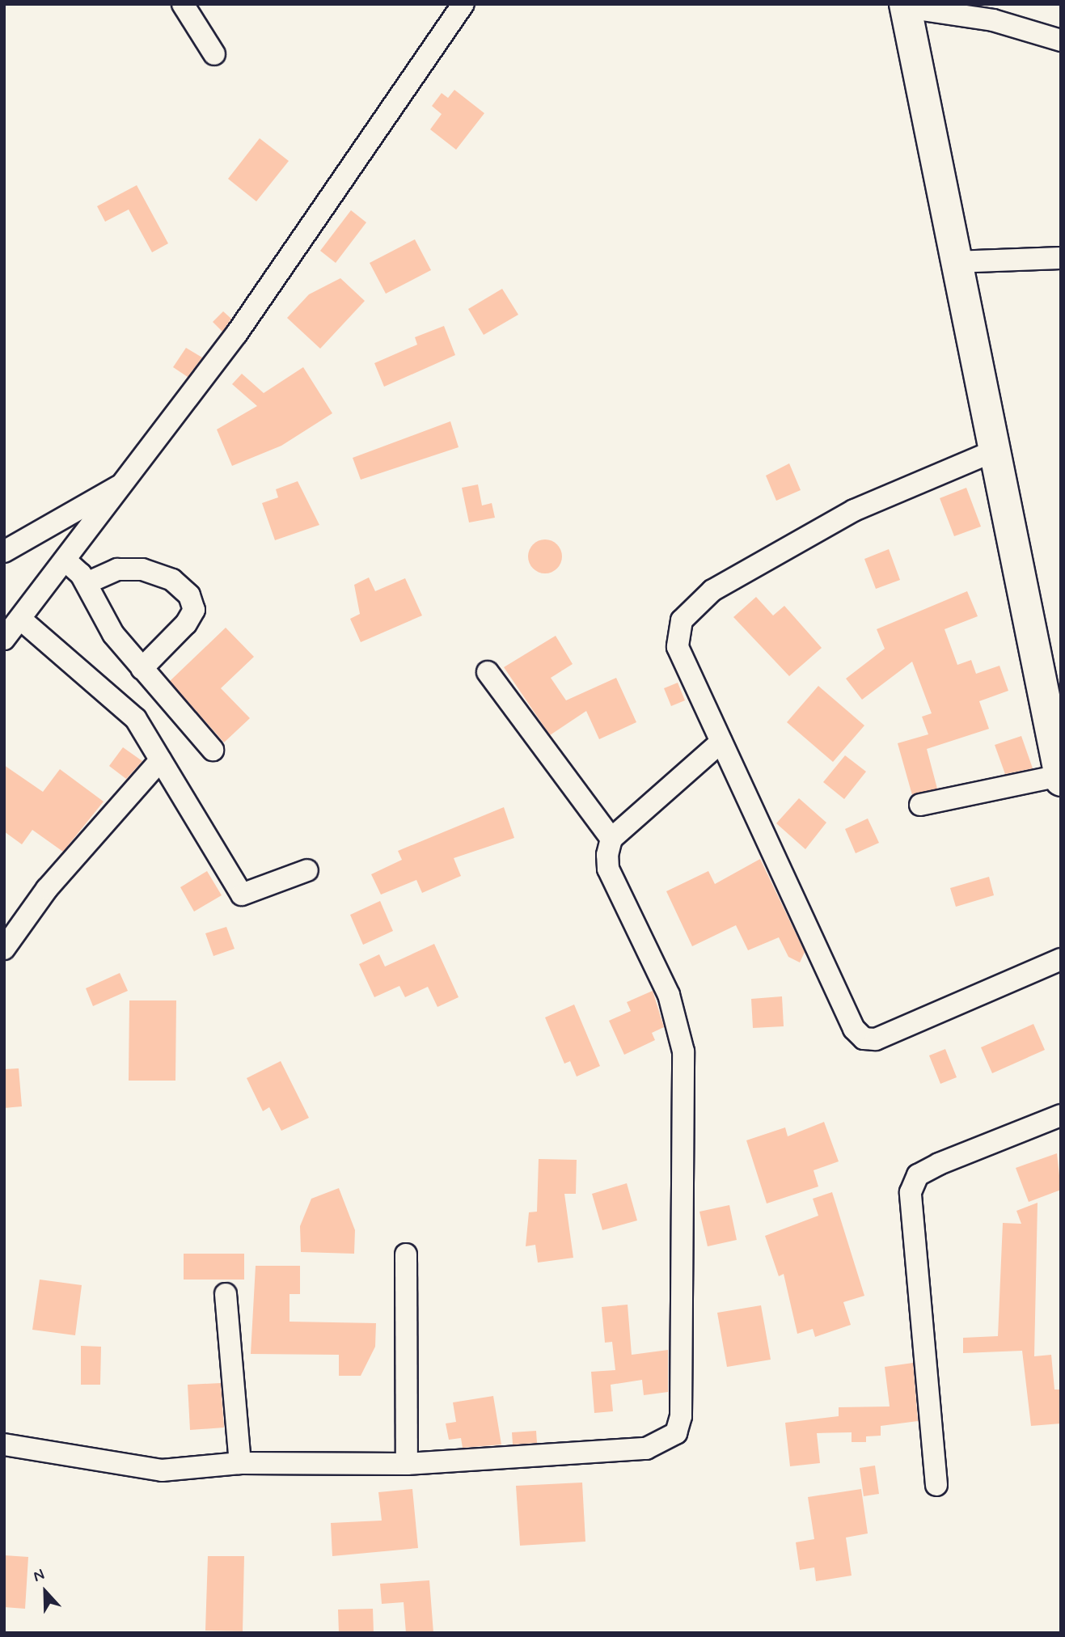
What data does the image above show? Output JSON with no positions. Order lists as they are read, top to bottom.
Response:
{
  "north": "top"
}
